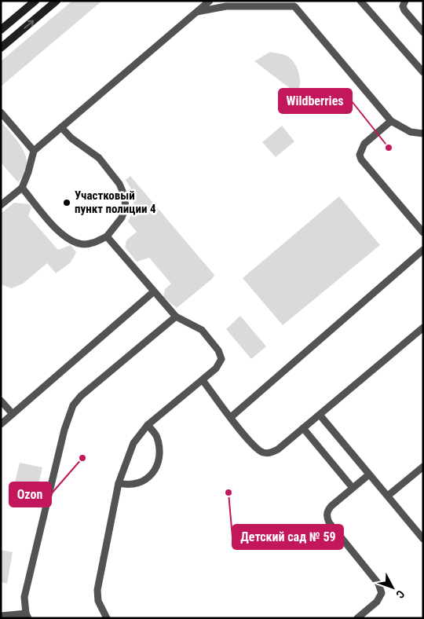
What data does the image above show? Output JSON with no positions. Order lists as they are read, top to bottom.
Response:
{
  "places": [
    "Wildberries",
    "Участковый пункт полиции 4",
    "Ozon",
    "Детский сад № 59"
  ],
  "north": "bottom right"
}
